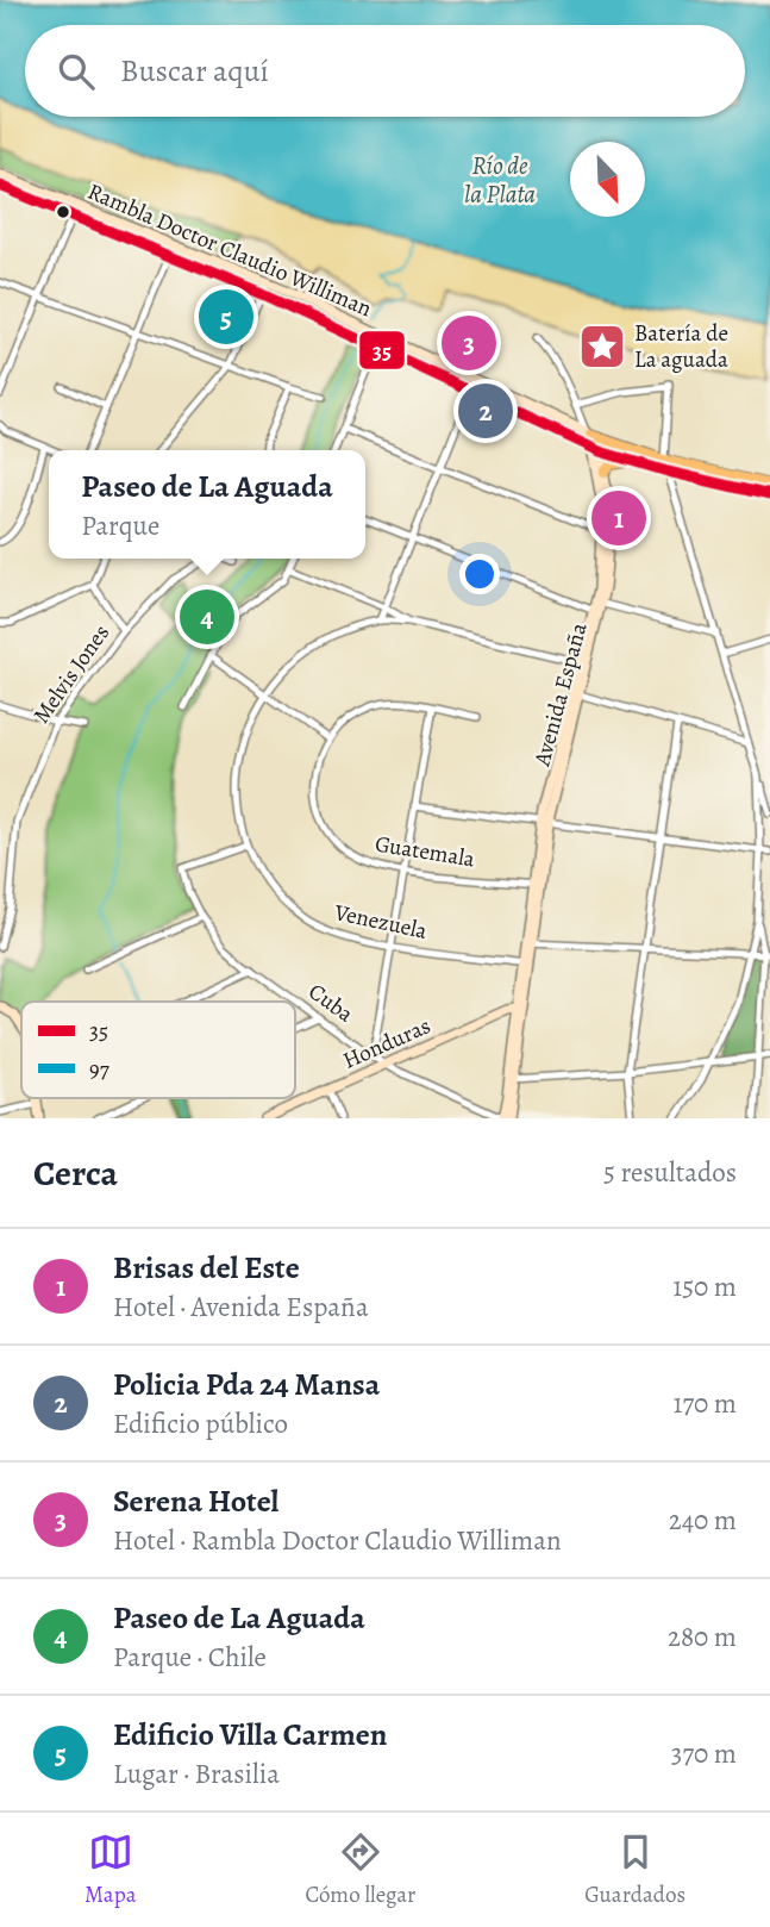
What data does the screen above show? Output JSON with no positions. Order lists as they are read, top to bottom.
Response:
{
  "streets": {
    "main road": ["Rambla Doctor Claudio Williman", "Avenida España", "Honduras"],
    "street": [
      "Melvis Jones",
      "Guatemala",
      "Venezuela",
      "Cuba"
    ]
  },
  "crossings": [
    ["Rambla Doctor Claudio Williman", "Avenida España"],
    ["Avenida España", "Guatemala"],
    ["Avenida España", "Venezuela"],
    ["Avenida España", "Cuba"],
    ["Avenida España", "Honduras"],
    ["Venezuela", "Cuba"],
    ["Cuba", "Honduras"]
  ],
  "water": ["Río de la Plata"],
  "places": {
    "place": ["Batería de La aguada"]
  },
  "lines": ["transit line 35"],
  "legend": ["35", "97"],
  "north": "bottom right",
  "page": {
    "search": "Buscar aquí",
    "pins": [
      "5",
      "3",
      "2",
      "1",
      "4"
    ],
    "popup": ["Paseo de La Aguada", "Parque"],
    "heading": ["Cerca", "5 resultados"],
    "list": [
      {
        "mark": "1",
        "name": "Brisas del Este",
        "note": "Hotel · Avenida España",
        "value": "150 m"
      },
      {
        "mark": "2",
        "name": "Policia Pda 24 Mansa",
        "note": "Edificio público",
        "value": "170 m"
      },
      {
        "mark": "3",
        "name": "Serena Hotel",
        "note": "Hotel · Rambla Doctor Claudio Williman",
        "value": "240 m"
      },
      {
        "mark": "4",
        "name": "Paseo de La Aguada",
        "note": "Parque · Chile",
        "value": "280 m"
      },
      {
        "mark": "5",
        "name": "Edificio Villa Carmen",
        "note": "Lugar · Brasilia",
        "value": "370 m"
      }
    ],
    "nav": ["Mapa", "Cómo llegar", "Guardados"]
  }
}
